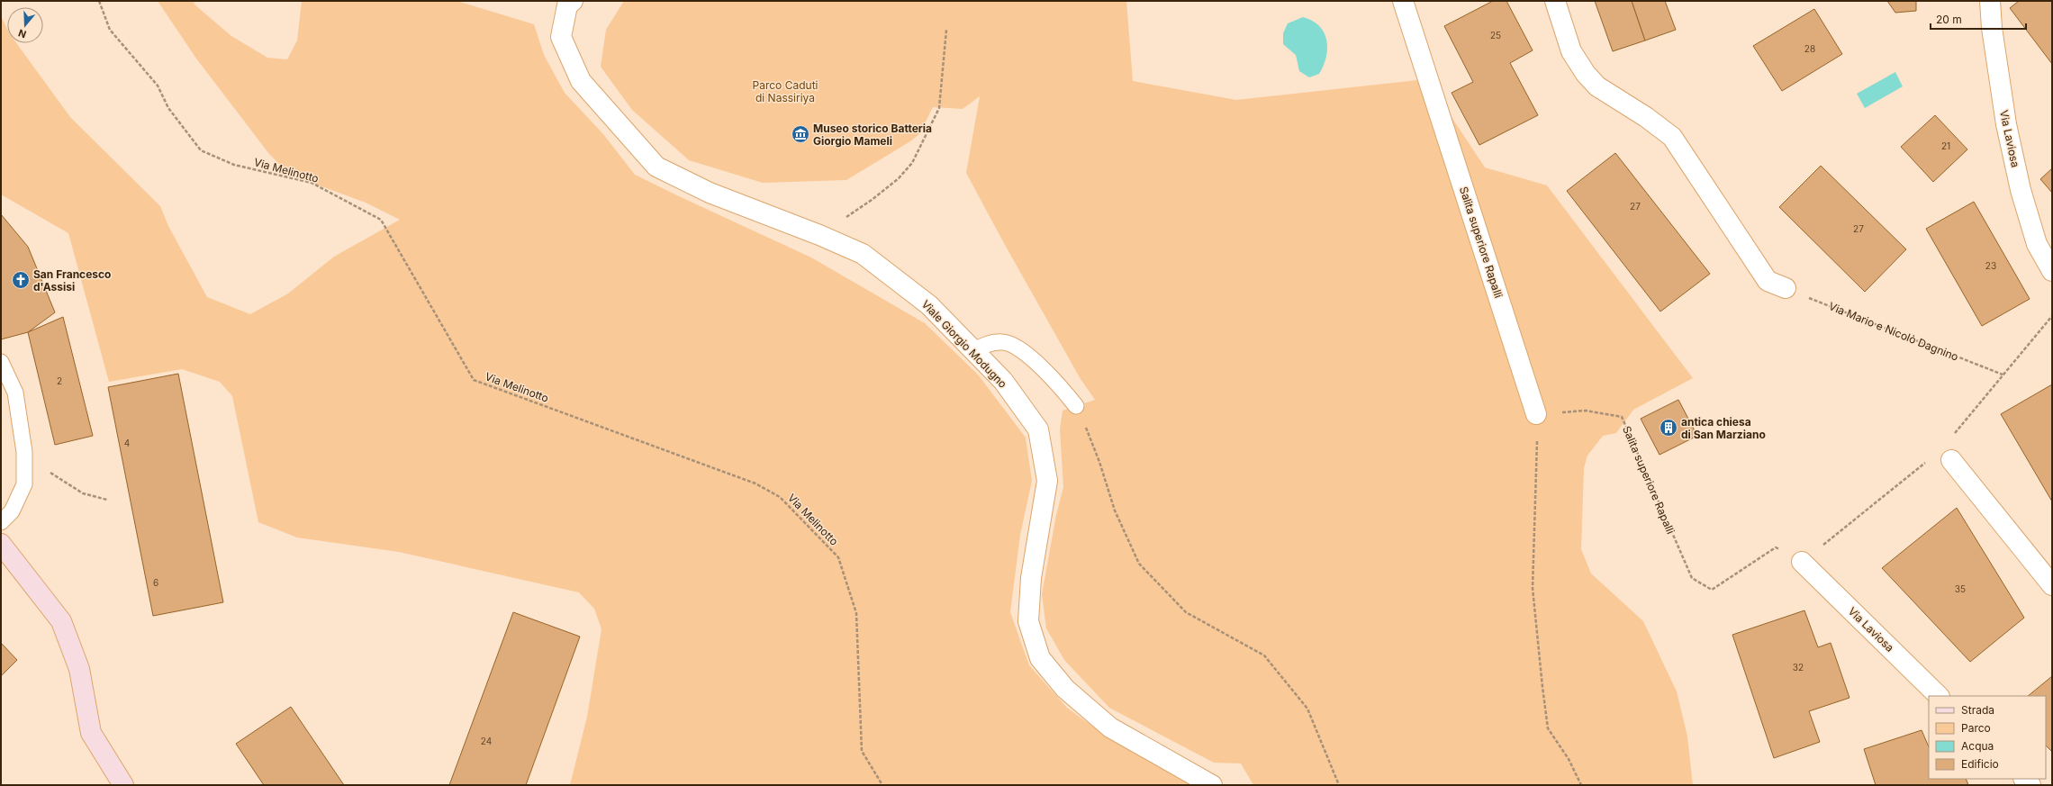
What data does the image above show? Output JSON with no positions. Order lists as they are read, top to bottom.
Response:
{
  "streets": {
    "street": ["Via Laviosa", "Salita superiore Rapalli", "Viale Giorgio Modugno"],
    "path": ["Via Melinotto", "Via Mario e Nicolò Dagnino"]
  },
  "crossings": [
    ["Via Laviosa", "Salita superiore Rapalli"]
  ],
  "parks": ["Parco Caduti di Nassiriya"],
  "places": {
    "museum": ["Museo storico Batteria Giorgio Mameli"],
    "church": ["San Francesco d'Assisi"],
    "building": ["antica chiesa di San Marziano"]
  },
  "house_numbers": [
    "25",
    "28",
    "21",
    "27",
    "27",
    "23",
    "2",
    "4",
    "6",
    "35",
    "32",
    "24"
  ],
  "legend": [
    "Strada",
    "Parco",
    "Acqua",
    "Edificio"
  ],
  "scale_bar": "20 m",
  "north": "bottom"
}
